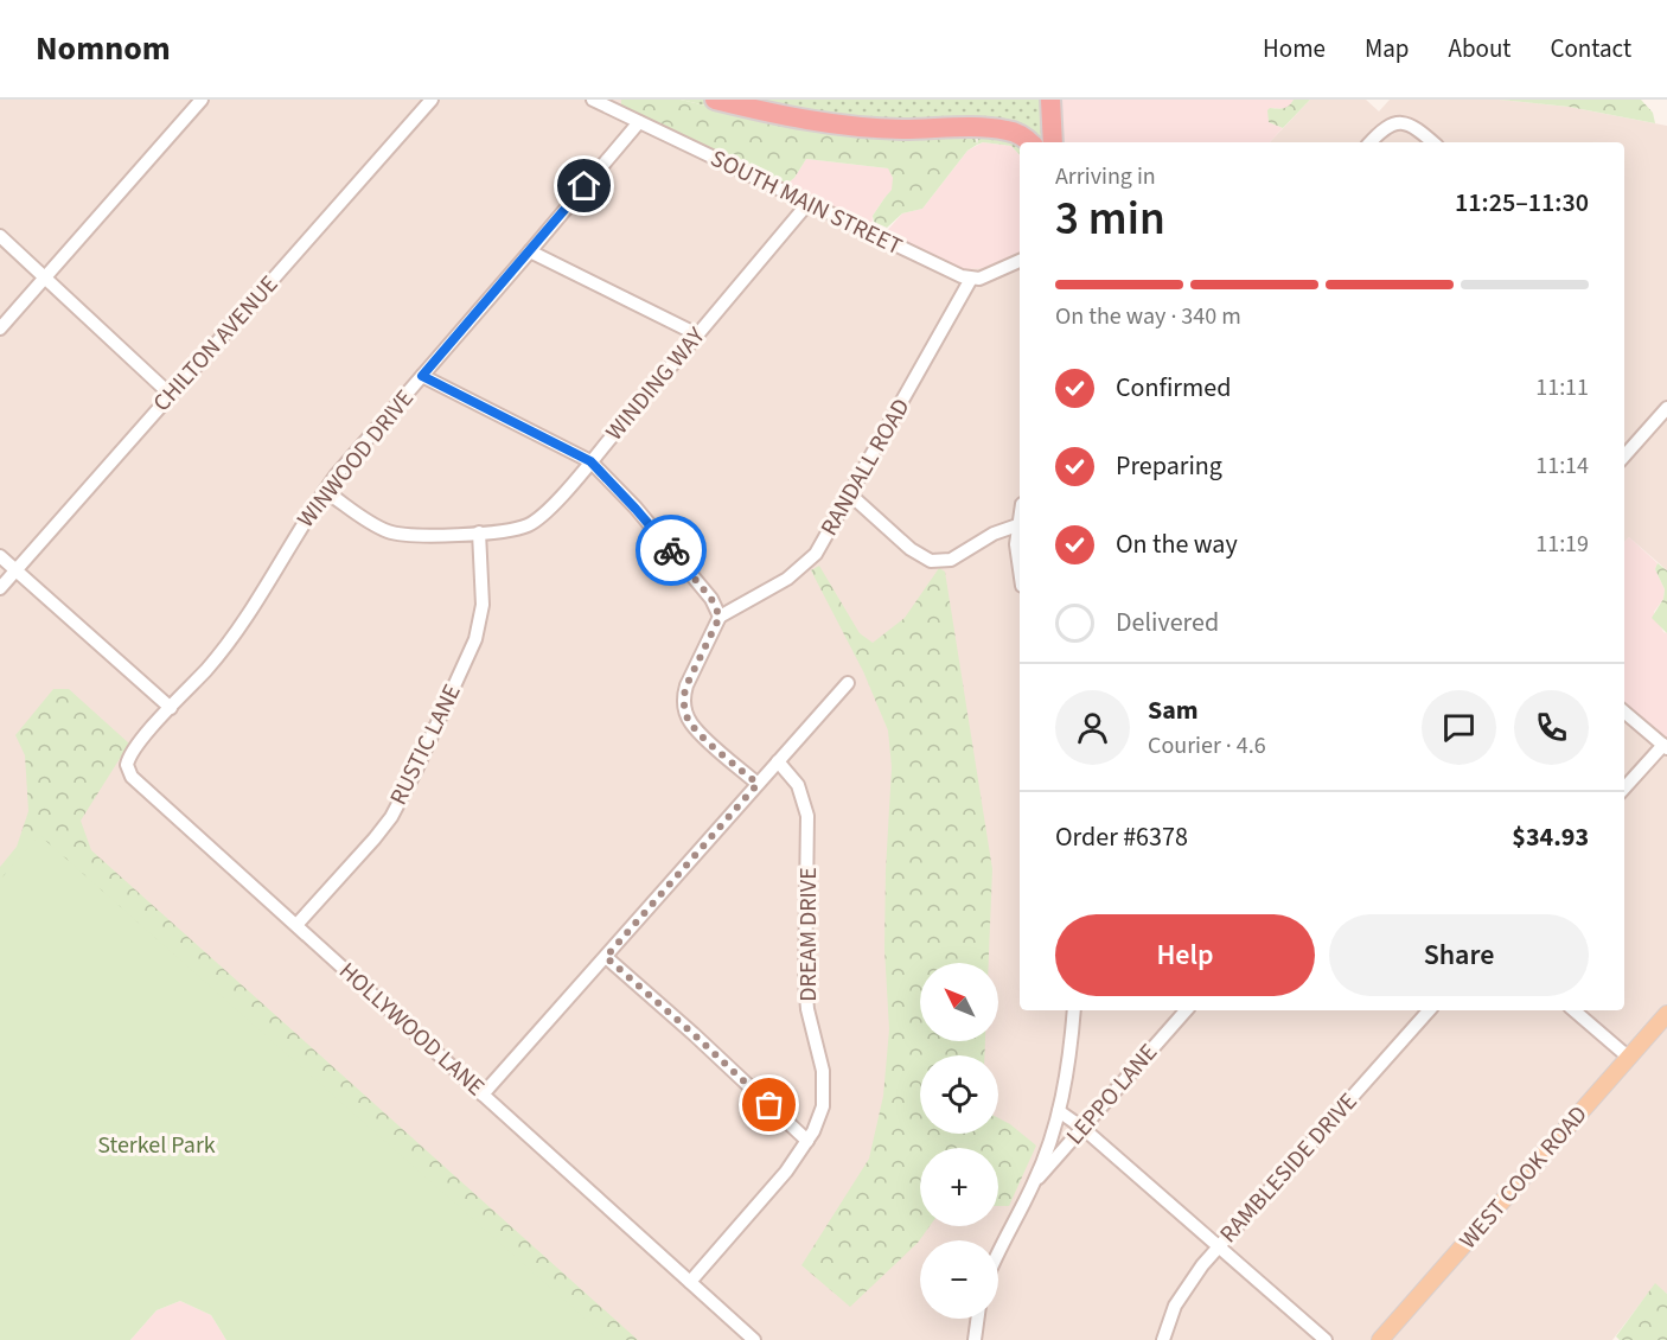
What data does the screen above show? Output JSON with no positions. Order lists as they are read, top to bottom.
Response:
{
  "streets": {
    "main road": ["WEST COOK ROAD"],
    "street": [
      "SOUTH MAIN STREET",
      "CHILTON AVENUE",
      "WINDING WAY",
      "WINWOOD DRIVE",
      "RANDALL ROAD",
      "RUSTIC LANE",
      "DREAM DRIVE",
      "HOLLYWOOD LANE",
      "LEPPO LANE",
      "RAMBLESIDE DRIVE"
    ]
  },
  "crossings": [
    ["SOUTH MAIN STREET", "WINDING WAY"],
    ["SOUTH MAIN STREET", "WINWOOD DRIVE"],
    ["SOUTH MAIN STREET", "RANDALL ROAD"],
    ["WINDING WAY", "WINWOOD DRIVE"],
    ["WINDING WAY", "RUSTIC LANE"],
    ["WINWOOD DRIVE", "HOLLYWOOD LANE"],
    ["RUSTIC LANE", "HOLLYWOOD LANE"],
    ["DREAM DRIVE", "HOLLYWOOD LANE"]
  ],
  "parks": ["Sterkel Park"],
  "north": "top left",
  "page": {
    "header": "Nomnom",
    "nav": [
      "Home",
      "Map",
      "About",
      "Contact"
    ],
    "heading": ["3 min", "Arriving in", "11:25–11:30"],
    "panel": [
      "Sam",
      "Courier · 4.6",
      "Order #6378",
      "$34.93"
    ],
    "bar": "On the way · 340 m",
    "list": [
      ["Confirmed", "11:11"],
      ["Preparing", "11:14"],
      ["On the way", "11:19"],
      "Delivered"
    ],
    "buttons": ["Help", "Share"],
    "map_buttons": ["+", "−"]
  }
}
